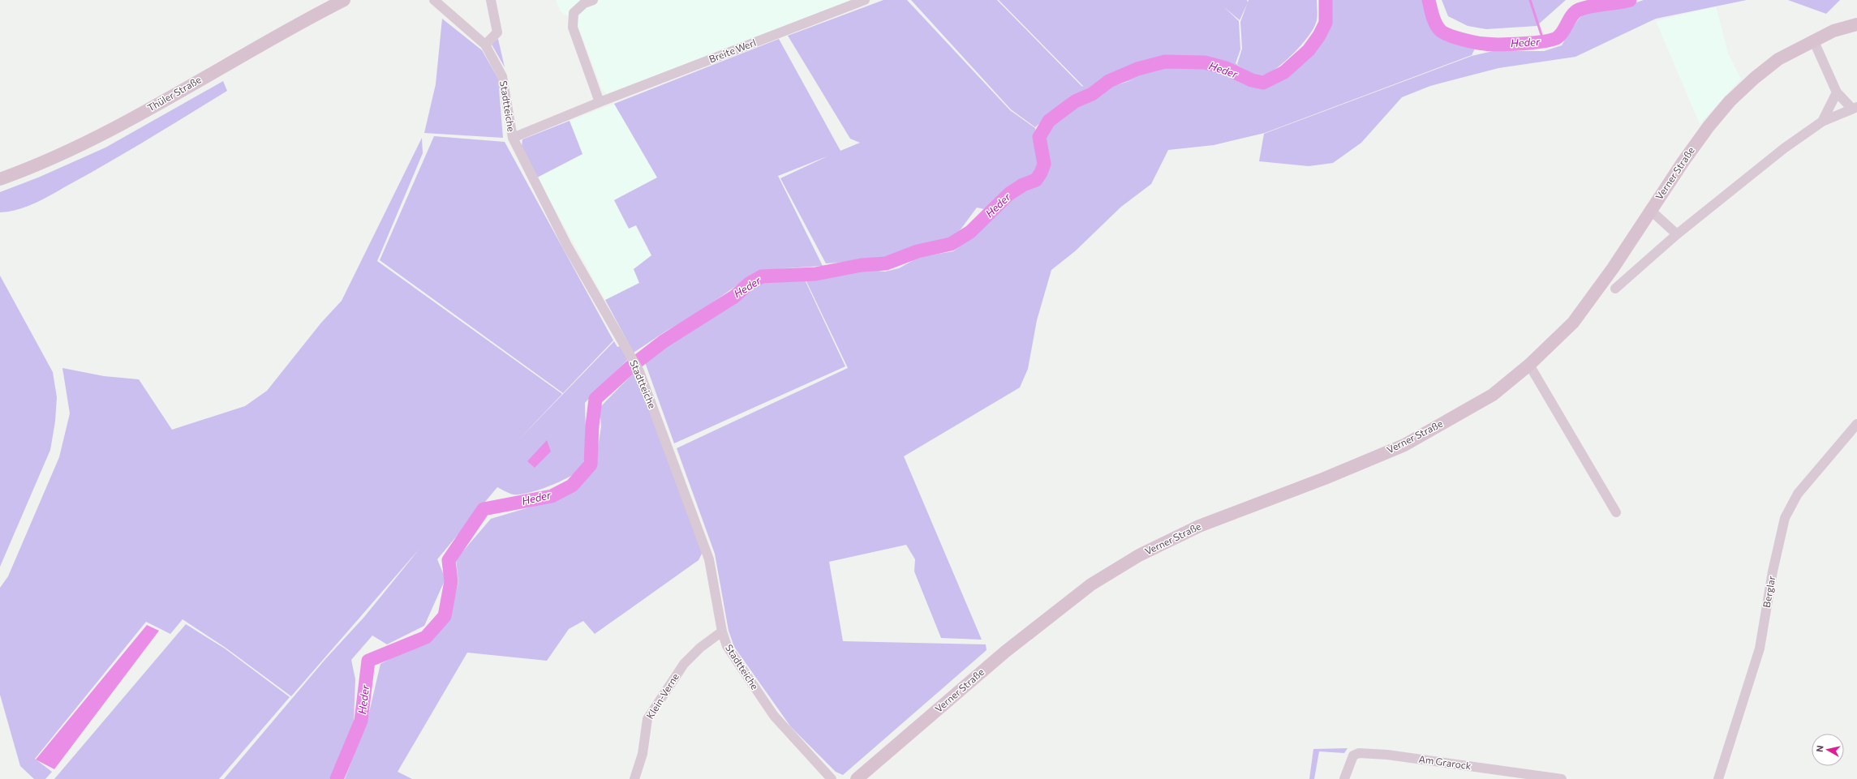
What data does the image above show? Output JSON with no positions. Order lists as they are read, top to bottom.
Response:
{
  "streets": {
    "main road": ["Thüler Straße", "Verner Straße"],
    "street": [
      "Breite Werl",
      "Stadtteiche",
      "Berglar",
      "Klein-Verne",
      "Am Grarock"
    ]
  },
  "crossings": [
    ["Breite Werl", "Stadtteiche"],
    ["Stadtteiche", "Klein-Verne"]
  ],
  "water": ["Heder"],
  "north": "left"
}
